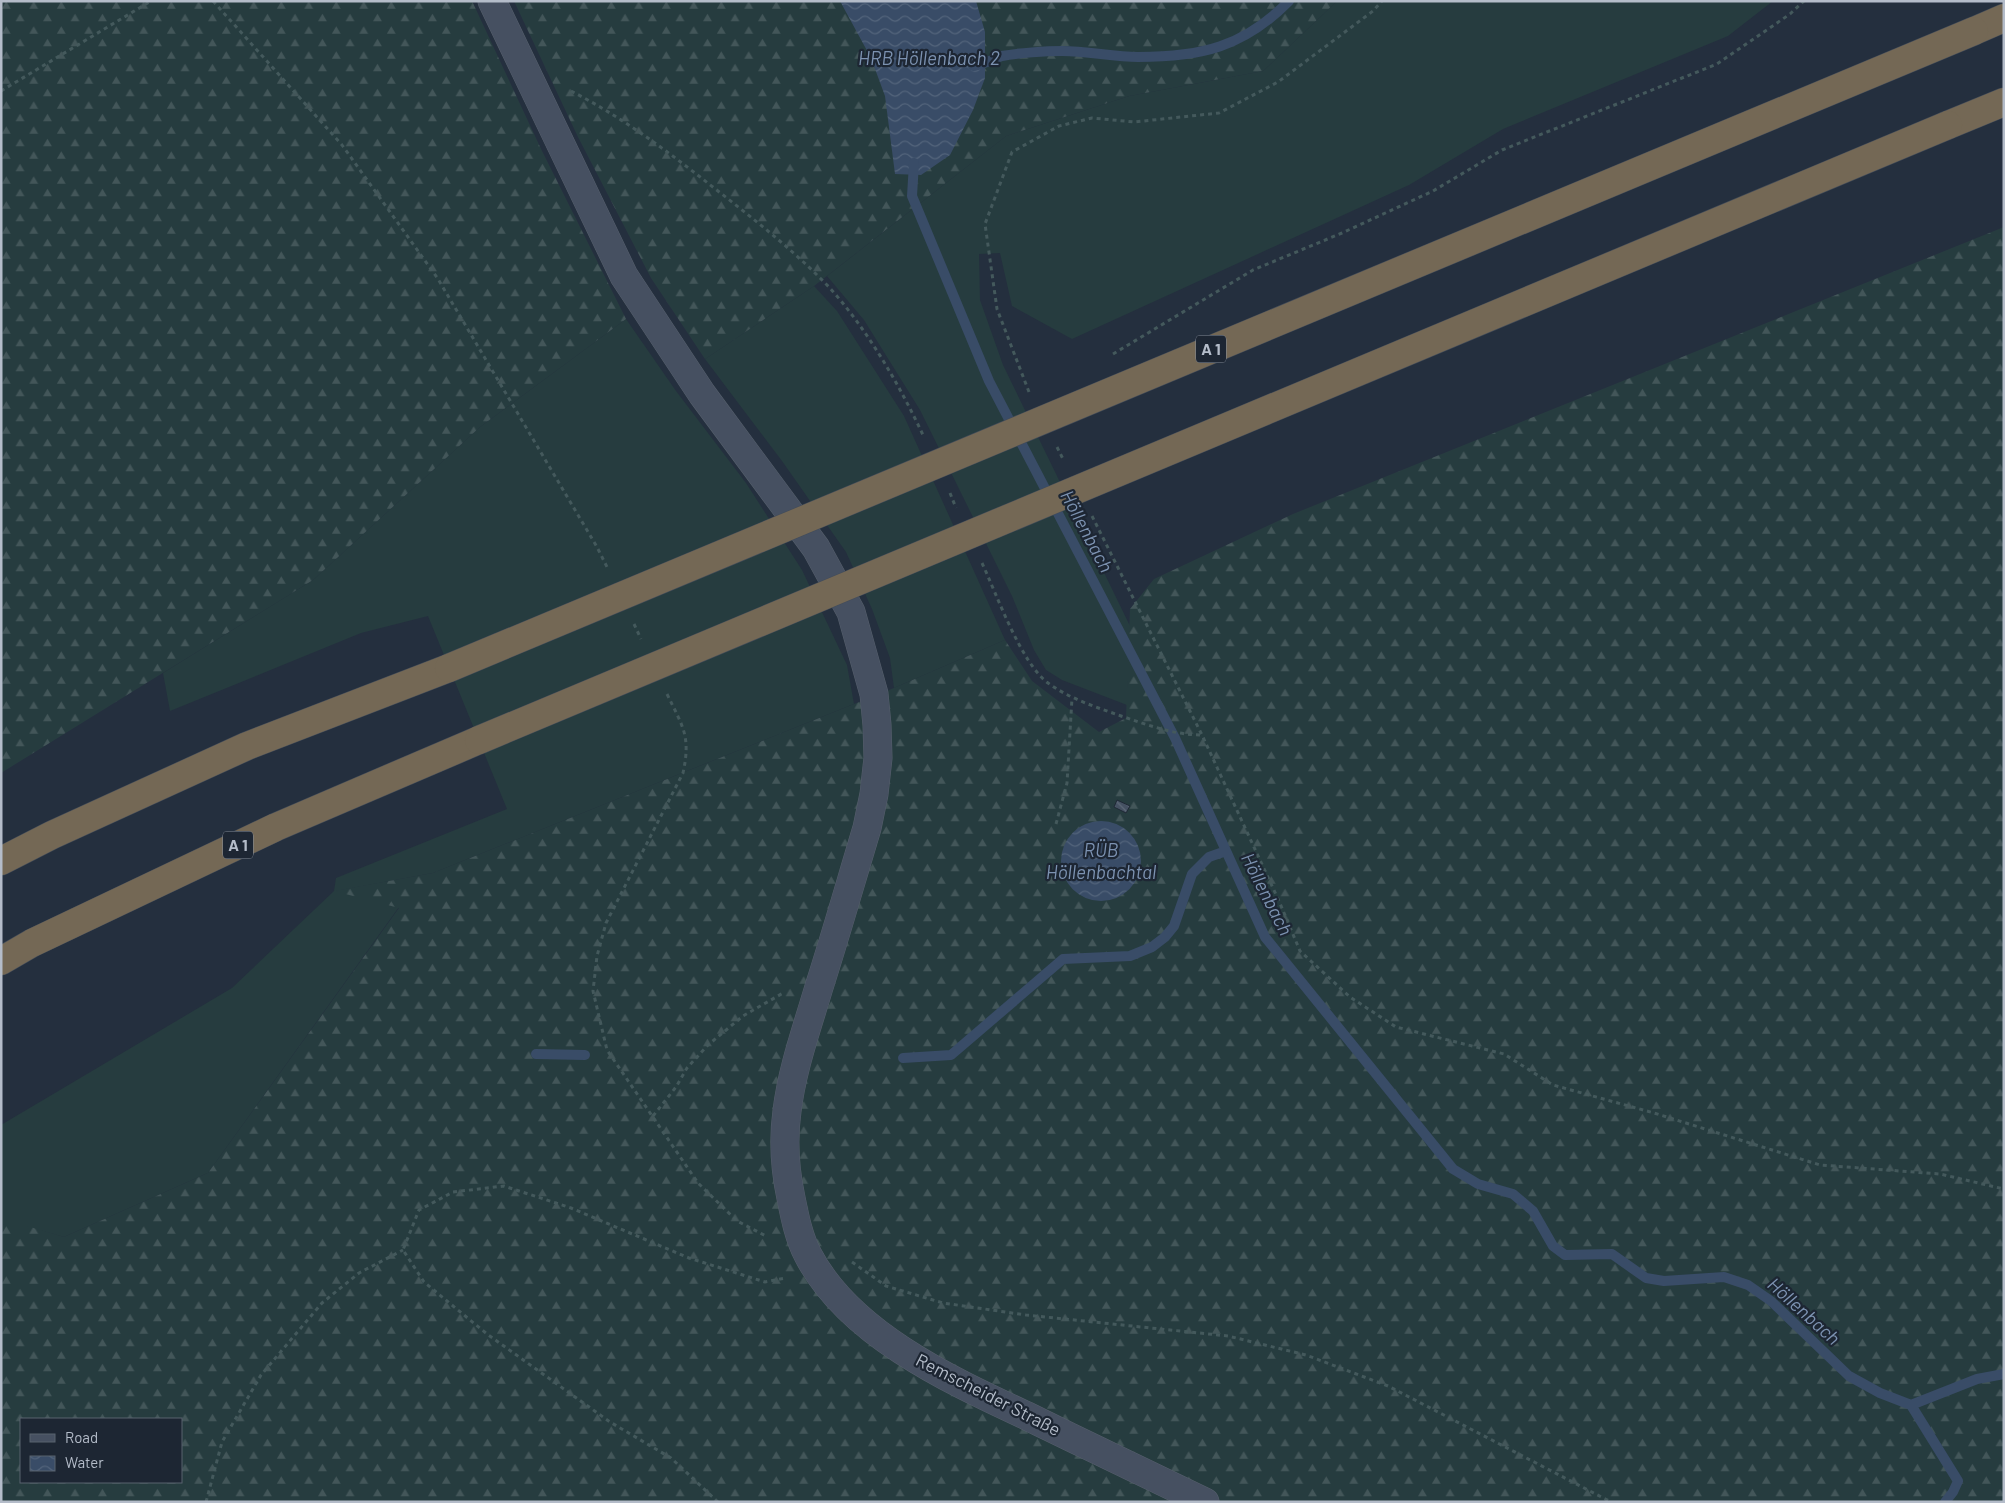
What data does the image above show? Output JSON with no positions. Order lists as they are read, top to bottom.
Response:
{
  "streets": {
    "highway": ["A 1"],
    "main road": ["Remscheider Straße"]
  },
  "water": ["HRB Höllenbach 2", "Höllenbach", "RÜB Höllenbachtal"],
  "legend": ["Road", "Water"]
}
